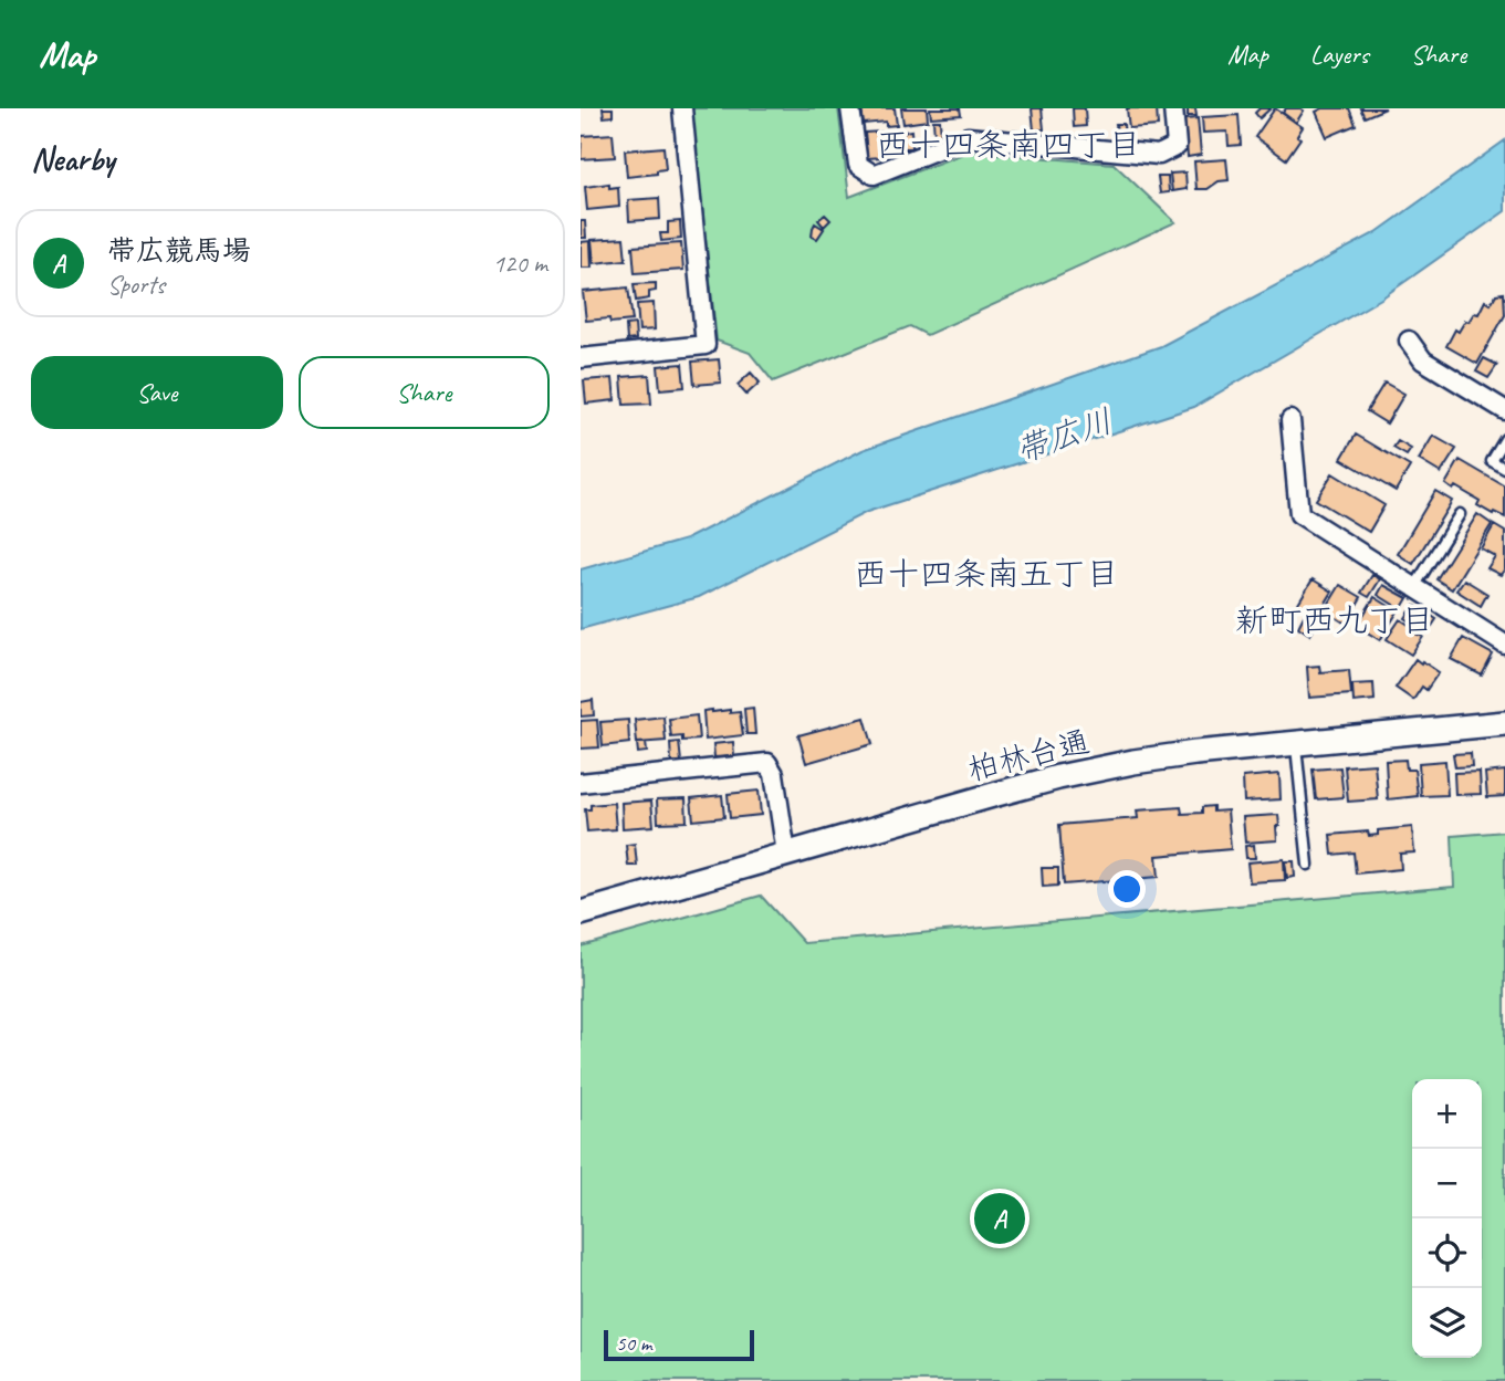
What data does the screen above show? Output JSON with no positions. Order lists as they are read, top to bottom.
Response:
{
  "streets": {
    "street": ["柏林台通"]
  },
  "districts": ["西十四条南四丁目", "西十四条南五丁目", "新町西九丁目"],
  "water": ["帯広川"],
  "scale_bar": "50 m",
  "page": {
    "header": "Map",
    "nav": ["Map", "Layers", "Share"],
    "heading": "Nearby",
    "list": [
      {
        "mark": "A",
        "name": "帯広競馬場",
        "note": "Sports",
        "value": "120 m"
      }
    ],
    "buttons": ["Save", "Share"],
    "map_buttons": ["+", "−"],
    "pins": "A",
    "scale": "50 m"
  }
}
